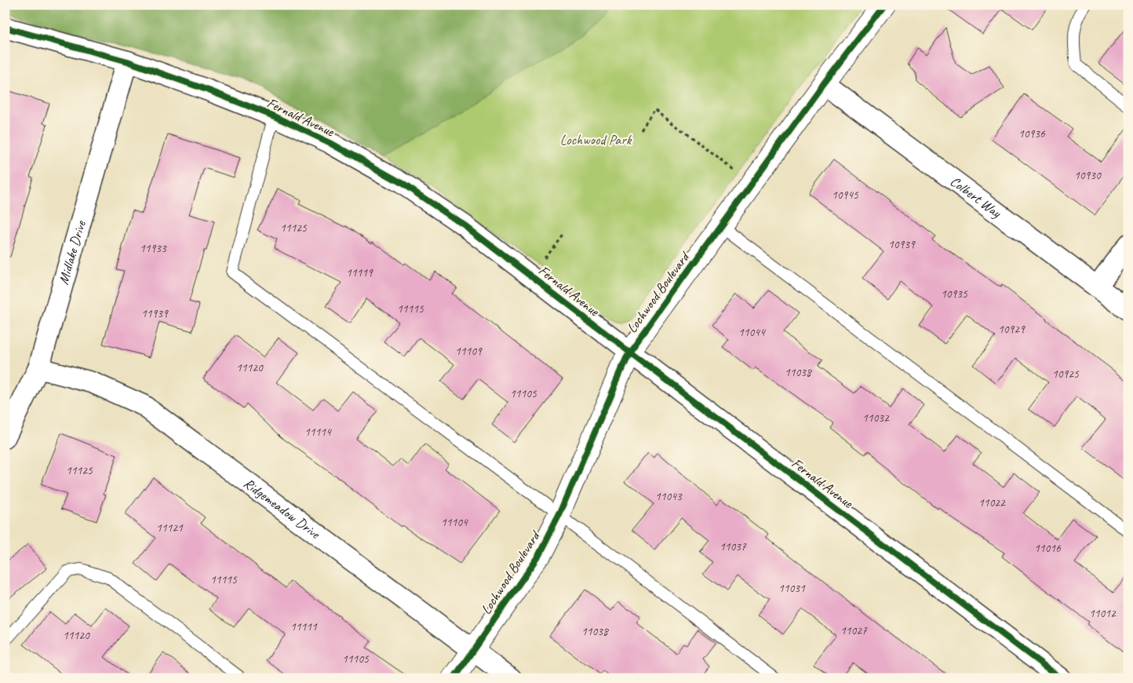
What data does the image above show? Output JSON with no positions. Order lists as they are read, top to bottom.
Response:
{
  "streets": {
    "street": [
      "Fernald Avenue",
      "Colbert Way",
      "Midlake Drive",
      "Lochwood Boulevard",
      "Ridgemeadow Drive"
    ]
  },
  "crossings": [
    ["Fernald Avenue", "Midlake Drive"],
    ["Fernald Avenue", "Lochwood Boulevard"],
    ["Colbert Way", "Lochwood Boulevard"],
    ["Midlake Drive", "Ridgemeadow Drive"],
    ["Lochwood Boulevard", "Ridgemeadow Drive"]
  ],
  "parks": ["Lochwood Park"],
  "house_numbers": [
    "10936",
    "10930",
    "10945",
    "11125",
    "10939",
    "11933",
    "11119",
    "10935",
    "11115",
    "11939",
    "10929",
    "11044",
    "11109",
    "11120",
    "11038",
    "10925",
    "11105",
    "11032",
    "11114",
    "11125",
    "11043",
    "11022",
    "11104",
    "11121",
    "11037",
    "11016",
    "11115",
    "11031",
    "11012",
    "11111",
    "11027",
    "11038",
    "11120",
    "11105"
  ]
}
